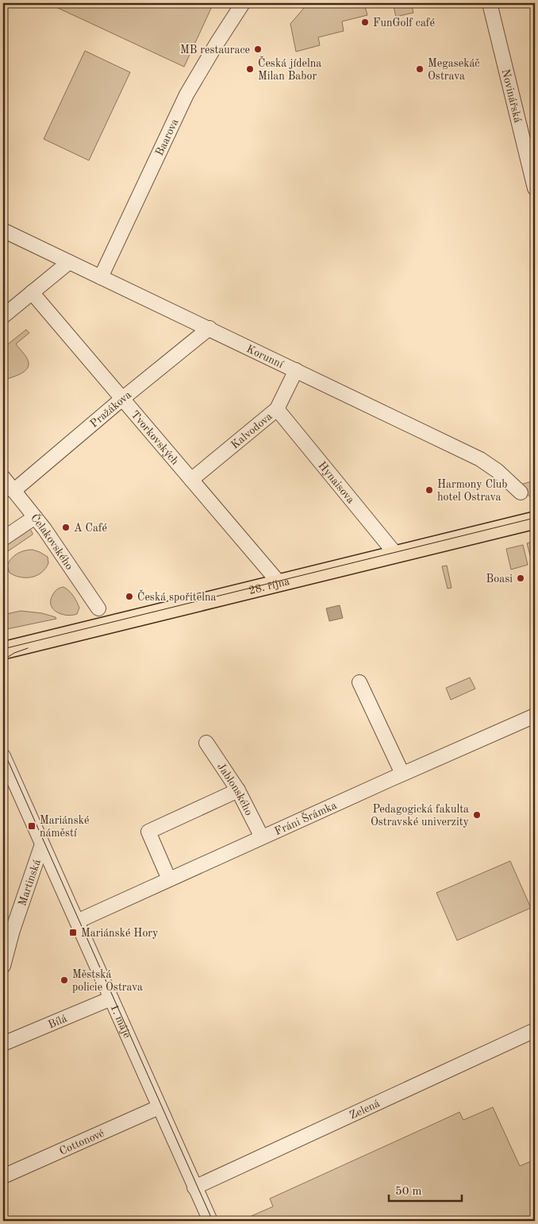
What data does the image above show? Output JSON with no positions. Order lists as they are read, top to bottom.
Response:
{
  "streets": {
    "main road": ["28. října"],
    "street": [
      "Novinářská",
      "Baarova",
      "Korunní",
      "Pražákova",
      "Kalvodova",
      "Tvorkovských",
      "Hynaisova",
      "Čelakovského",
      "Jablonského",
      "Fráni Šrámka",
      "Martinská",
      "Bílá",
      "1. máje",
      "Zelená",
      "Cottonové"
    ]
  },
  "crossings": [
    ["Baarova", "Korunní"],
    ["Korunní", "Pražákova"],
    ["Korunní", "Kalvodova"],
    ["Pražákova", "Tvorkovských"],
    ["Pražákova", "Čelakovského"],
    ["Kalvodova", "Tvorkovských"],
    ["Kalvodova", "Hynaisova"],
    ["Tvorkovských", "28. října"],
    ["Hynaisova", "28. října"],
    ["Jablonského", "Fráni Šrámka"],
    ["Fráni Šrámka", "1. máje"],
    ["Martinská", "1. máje"],
    ["Bílá", "1. máje"],
    ["1. máje", "Zelená"],
    ["1. máje", "Cottonové"]
  ],
  "places": {
    "other": [
      "FunGolf café",
      "MB restaurace",
      "Česká jídelna Milan Babor",
      "Megasekáč Ostrava",
      "Harmony Club hotel Ostrava",
      "A Café",
      "Boasi",
      "Česká spořitelna",
      "Pedagogická fakulta Ostravské univerzity",
      "Městská policie Ostrava"
    ],
    "transit": ["Mariánské náměstí", "Mariánské Hory"]
  },
  "scale_bar": "50 m"
}
